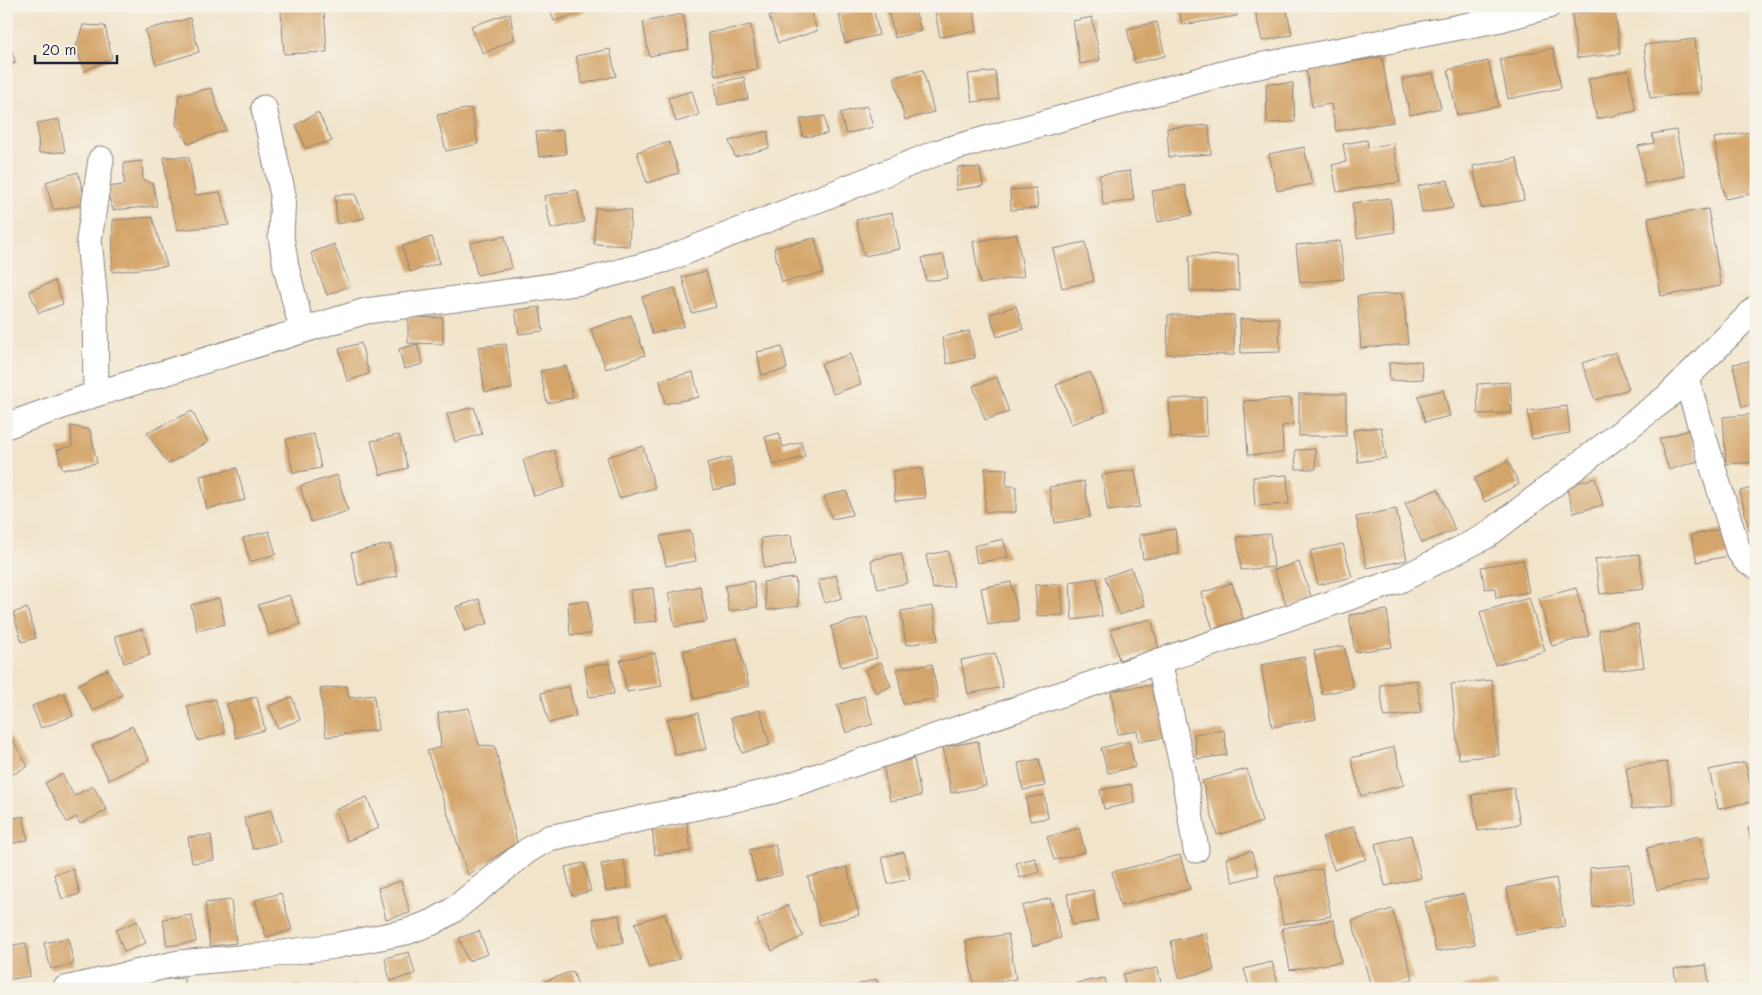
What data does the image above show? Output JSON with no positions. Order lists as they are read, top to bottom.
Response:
{
  "scale_bar": "20 m"
}
